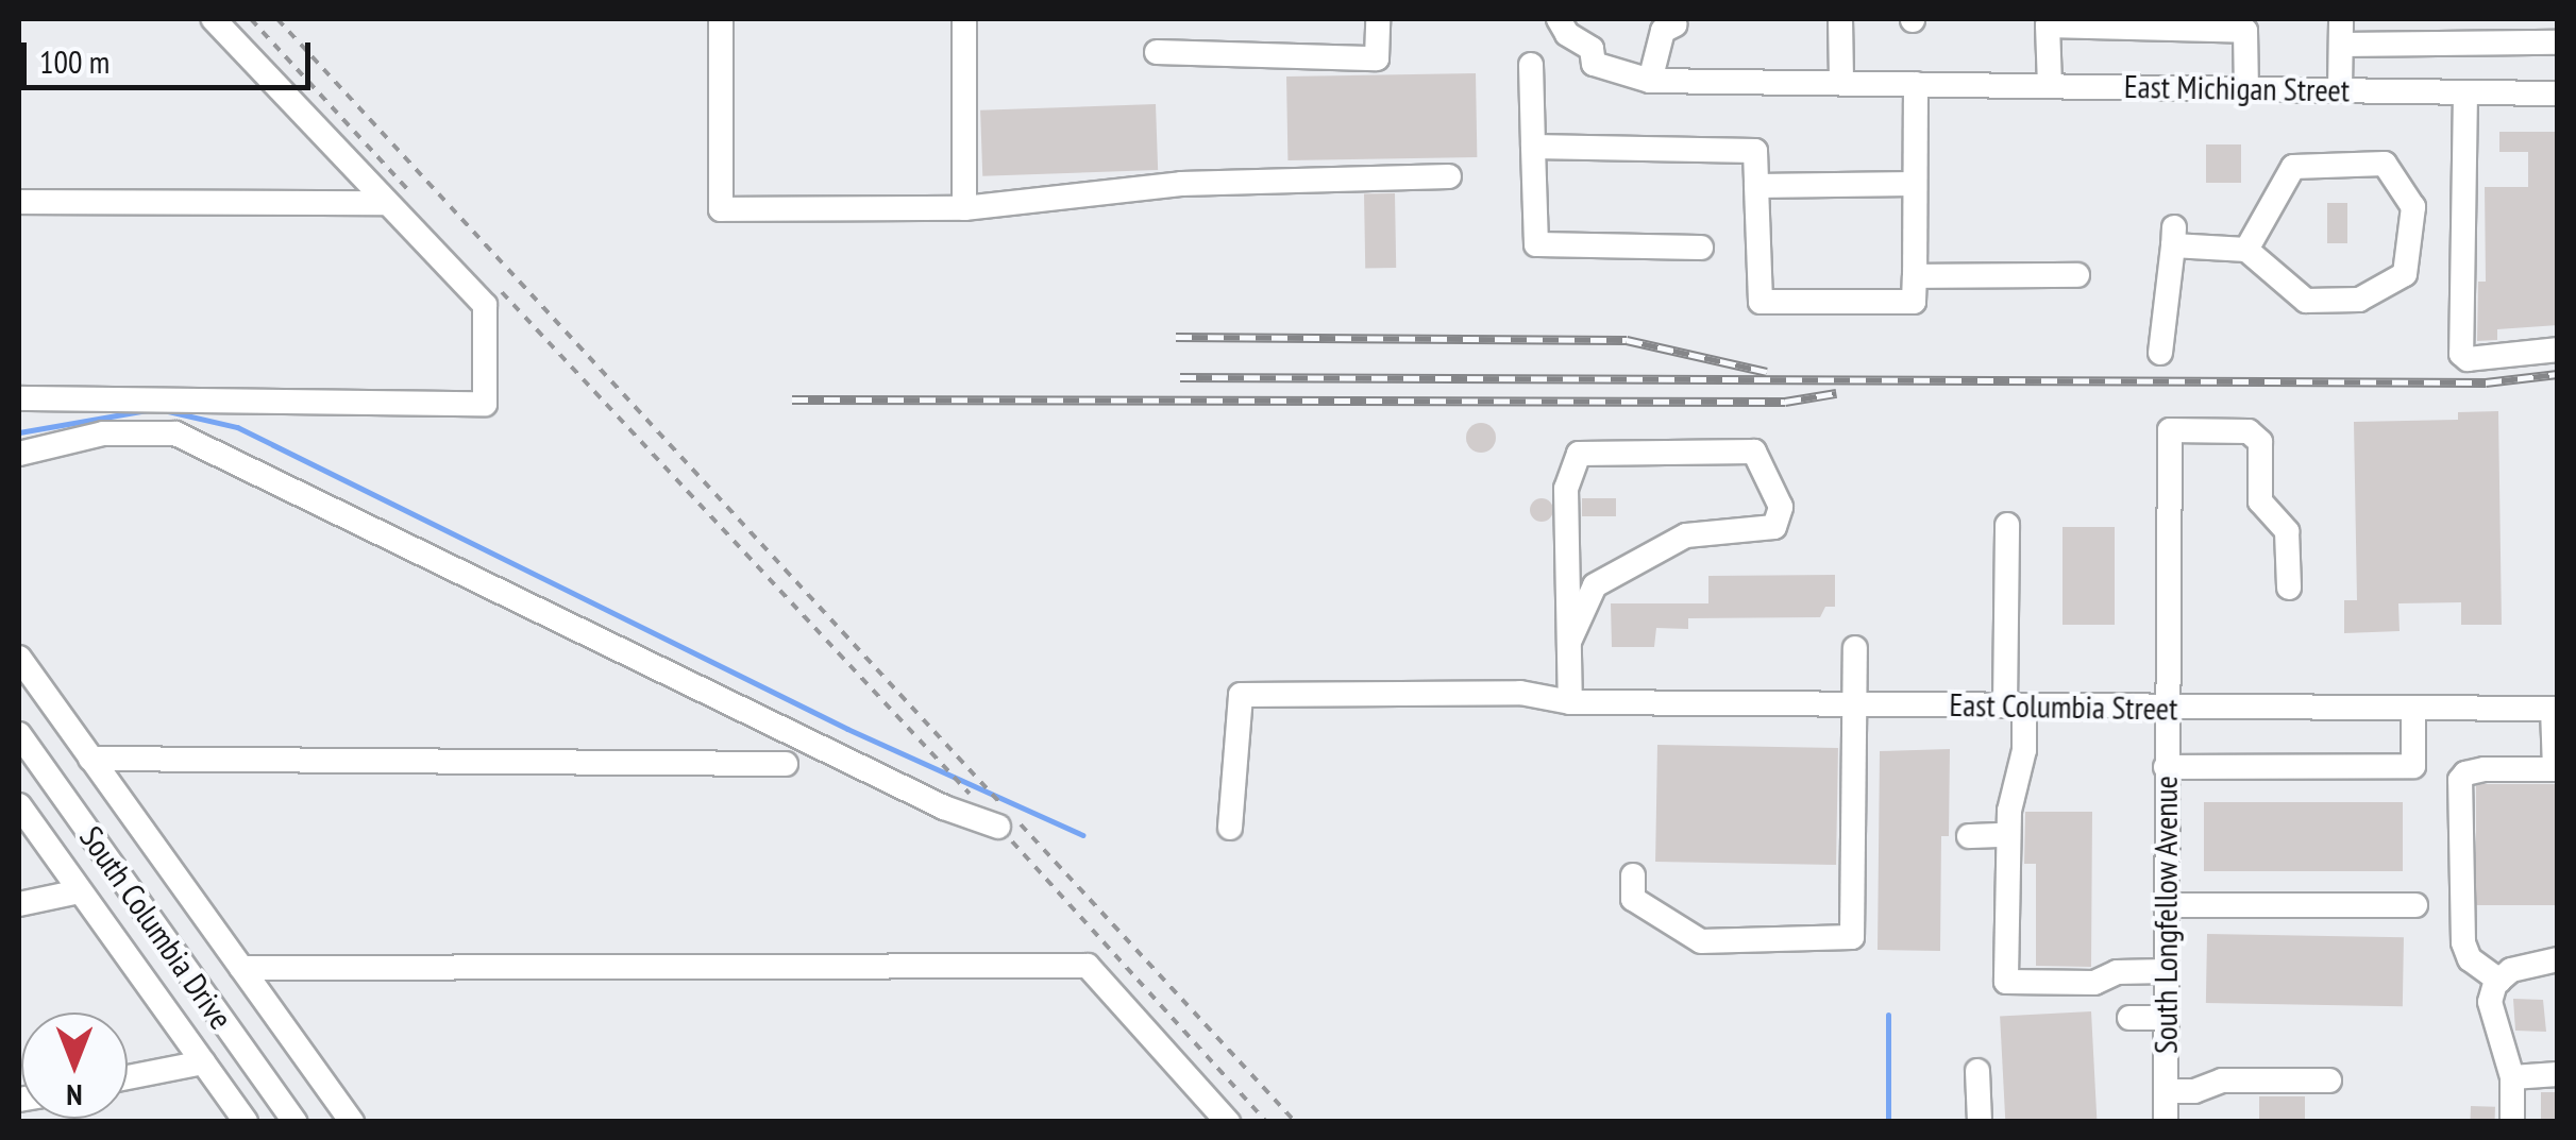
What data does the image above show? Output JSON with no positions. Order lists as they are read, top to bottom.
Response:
{
  "streets": {
    "street": [
      "East Michigan Street",
      "East Columbia Street",
      "South Longfellow Avenue",
      "South Columbia Drive"
    ]
  },
  "crossings": [
    ["East Columbia Street", "South Longfellow Avenue"]
  ],
  "scale_bar": "100 m",
  "north": "bottom"
}
